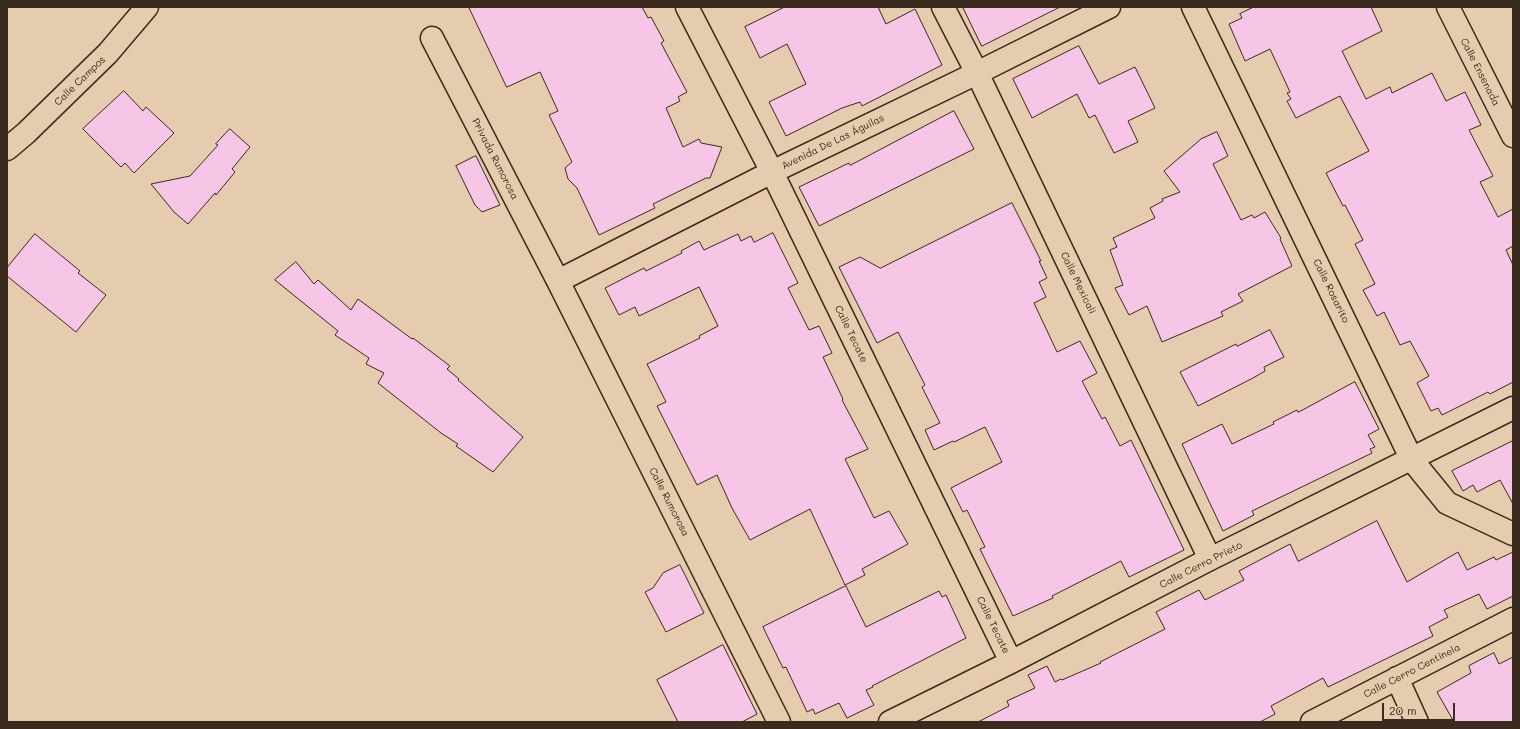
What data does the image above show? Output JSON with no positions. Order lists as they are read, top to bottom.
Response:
{
  "streets": {
    "street": [
      "Calle Ensenada",
      "Calle Campos",
      "Avenida De Las Águilas",
      "Privada Rumorosa",
      "Calle Mexicali",
      "Calle Rosarito",
      "Calle Tecate",
      "Calle Rumorosa",
      "Calle Cerro Prieto",
      "Calle Cerro Centinela"
    ]
  },
  "crossings": [
    ["Avenida De Las Águilas", "Privada Rumorosa"],
    ["Avenida De Las Águilas", "Calle Mexicali"],
    ["Avenida De Las Águilas", "Calle Tecate"],
    ["Avenida De Las Águilas", "Calle Rumorosa"],
    ["Privada Rumorosa", "Calle Rumorosa"],
    ["Calle Mexicali", "Calle Cerro Prieto"],
    ["Calle Rosarito", "Calle Cerro Prieto"],
    ["Calle Tecate", "Calle Cerro Prieto"]
  ],
  "scale_bar": "20 m"
}
